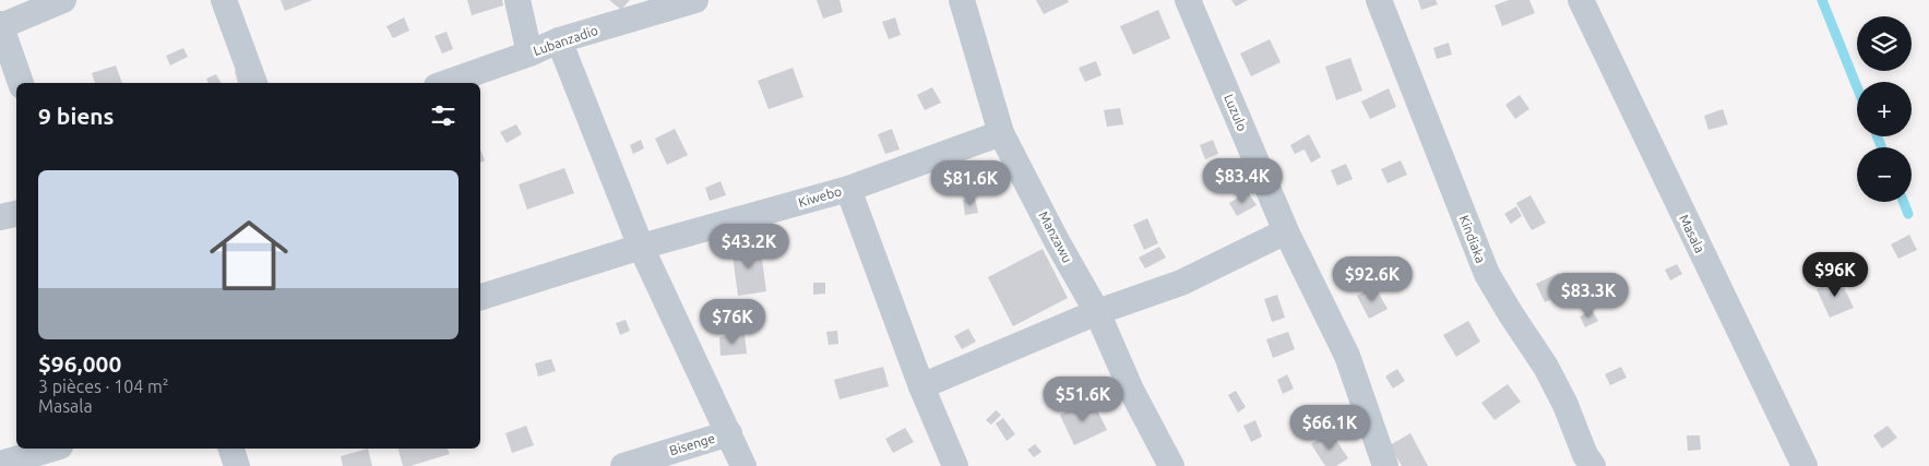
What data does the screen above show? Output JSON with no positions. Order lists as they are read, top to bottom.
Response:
{
  "streets": {
    "street": [
      "Lubanzadio",
      "Luzulo",
      "Kiwebo",
      "Masala",
      "Manzawu",
      "Kindiaka",
      "Bisenge"
    ]
  },
  "crossings": [
    ["Kiwebo", "Manzawu"]
  ],
  "page": {
    "map_buttons": ["+", "−"],
    "heading": "9 biens",
    "list": [
      {
        "name": "$96,000",
        "note": "3 pièces · 104 m² · Masala"
      }
    ],
    "price": [
      "$83.4K",
      "$81.6K",
      "$43.2K",
      "$96K",
      "$92.6K",
      "$83.3K",
      "$76K",
      "$51.6K",
      "$66.1K"
    ]
  }
}
